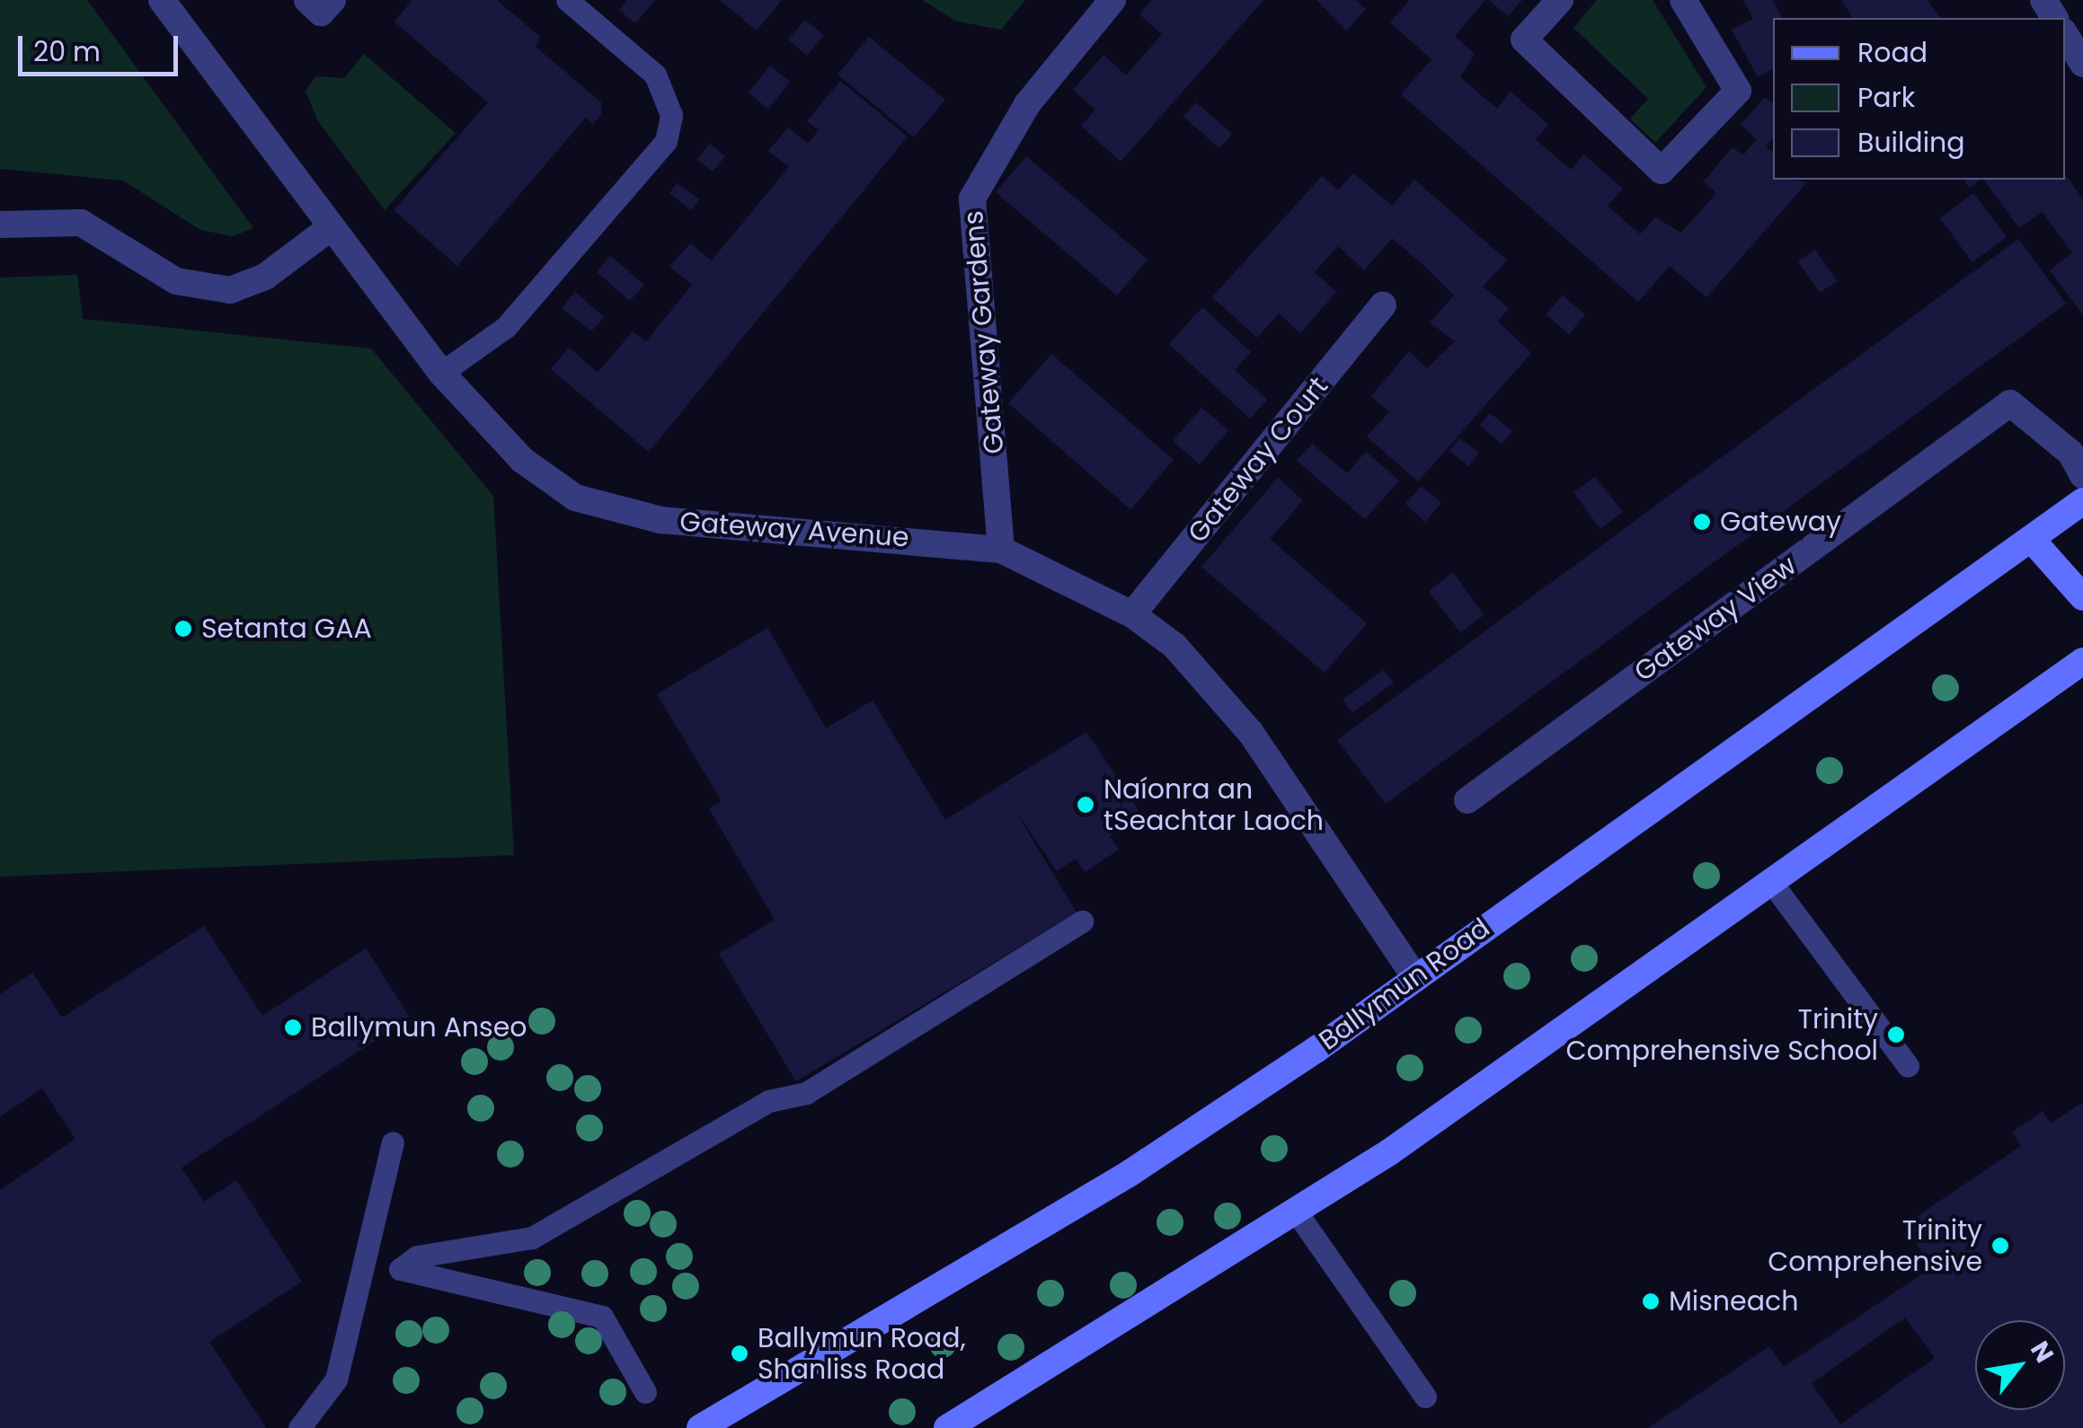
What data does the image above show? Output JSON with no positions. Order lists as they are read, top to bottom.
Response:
{
  "streets": {
    "main road": ["Ballymun Road"],
    "street": [
      "Gateway Gardens",
      "Gateway Court",
      "Gateway Avenue",
      "Gateway View"
    ]
  },
  "crossings": [
    ["Gateway Gardens", "Gateway Avenue"],
    ["Gateway Court", "Gateway Avenue"],
    ["Gateway Avenue", "Ballymun Road"]
  ],
  "places": [
    "Gateway",
    "Setanta GAA",
    "Naíonra an tSeachtar Laoch",
    "Ballymun Anseo",
    "Trinity Comprehensive School",
    "Trinity Comprehensive",
    "Misneach",
    "Ballymun Road, Shanliss Road"
  ],
  "legend": ["Road", "Park", "Building"],
  "scale_bar": "20 m",
  "north": "top right"
}
